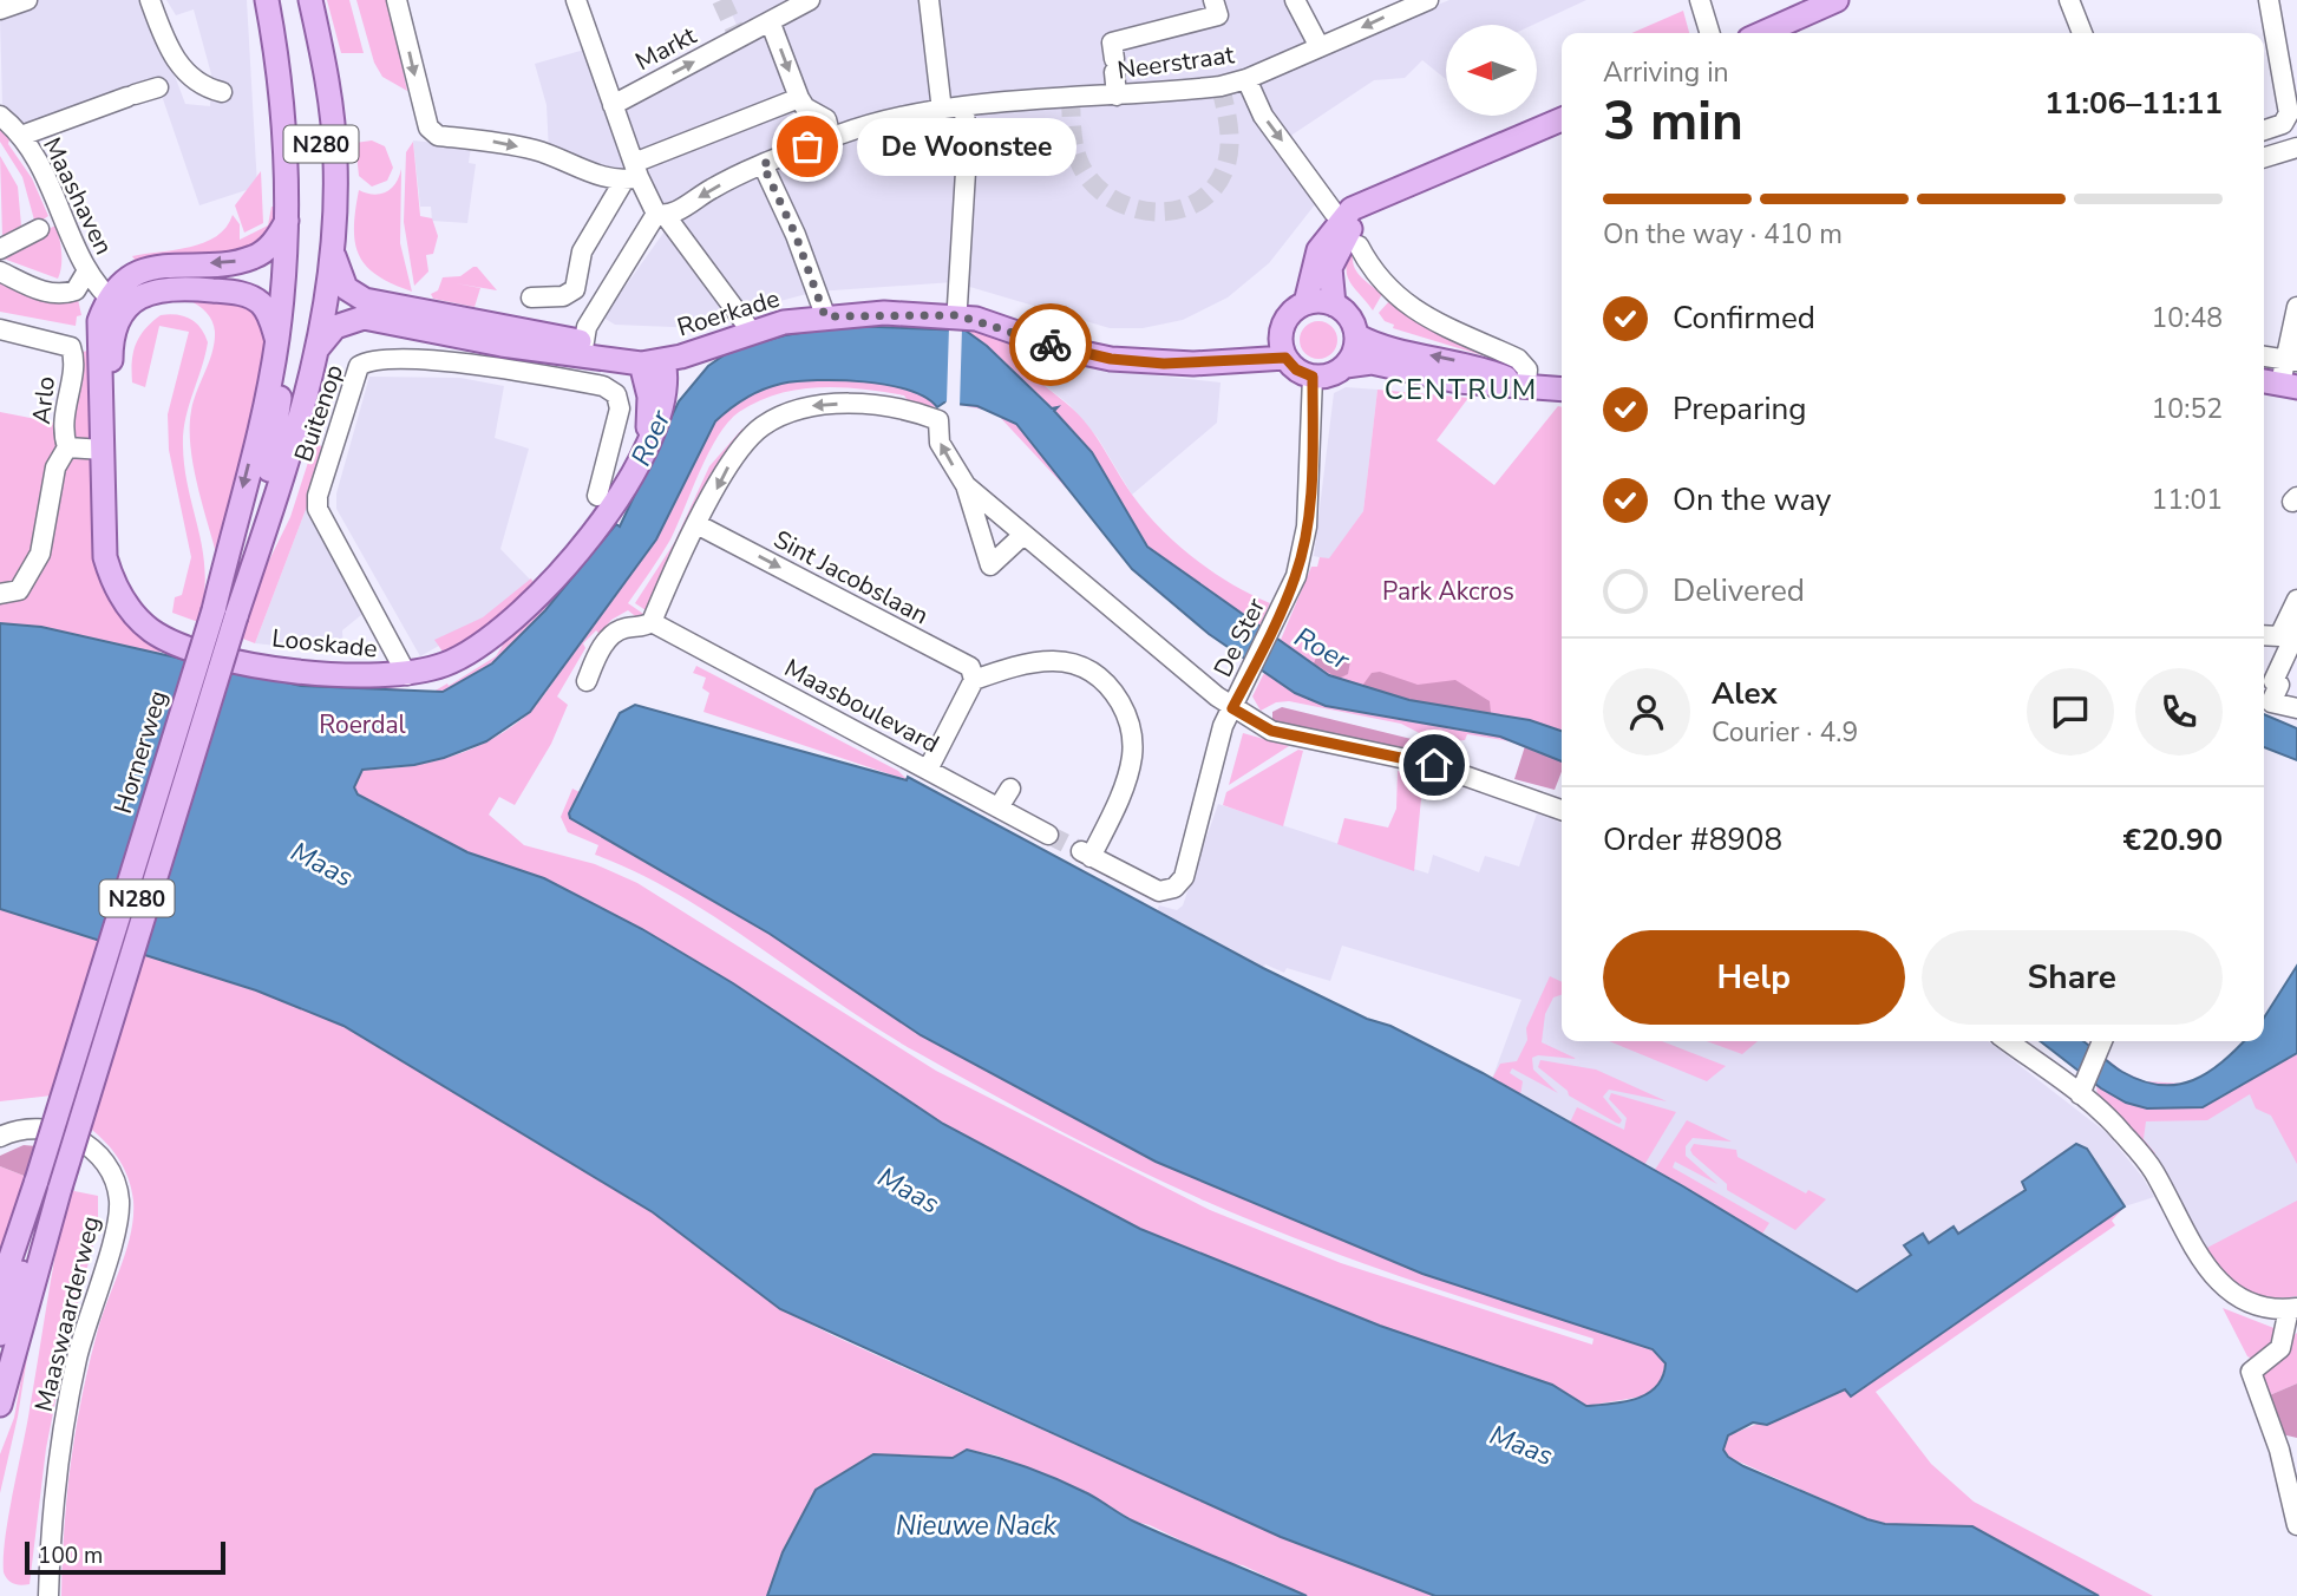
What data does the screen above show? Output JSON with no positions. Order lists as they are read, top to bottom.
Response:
{
  "streets": {
    "main road": [
      "N280",
      "Roerkade",
      "Looskade",
      "Hornerweg"
    ],
    "street": [
      "Markt",
      "Neerstraat",
      "Maashaven",
      "Arlo",
      "Buitenop",
      "Sint Jacobslaan",
      "De Ster",
      "Maasboulevard",
      "Maaswaarderweg"
    ]
  },
  "crossings": [
    ["N280", "Hornerweg"],
    ["Maashaven", "Looskade"],
    ["Roerkade", "De Ster"],
    ["Roerkade", "Looskade"],
    ["Arlo", "Looskade"],
    ["Buitenop", "Looskade"],
    ["Sint Jacobslaan", "De Ster"]
  ],
  "districts": ["CENTRUM"],
  "water": ["Roer", "Maas", "Nieuwe Nack"],
  "parks": ["Park Akcros", "Roerdal"],
  "places": ["De Woonstee"],
  "scale_bar": "100 m",
  "north": "left",
  "page": {
    "heading": ["3 min", "Arriving in", "11:06–11:11"],
    "panel": [
      "Alex",
      "Courier · 4.9",
      "Order #8908",
      "€20.90"
    ],
    "bubble": "De Woonstee",
    "bar": "On the way · 410 m",
    "list": [
      ["Confirmed", "10:48"],
      ["Preparing", "10:52"],
      ["On the way", "11:01"],
      "Delivered"
    ],
    "buttons": ["Help", "Share"],
    "scale": "100 m"
  }
}
